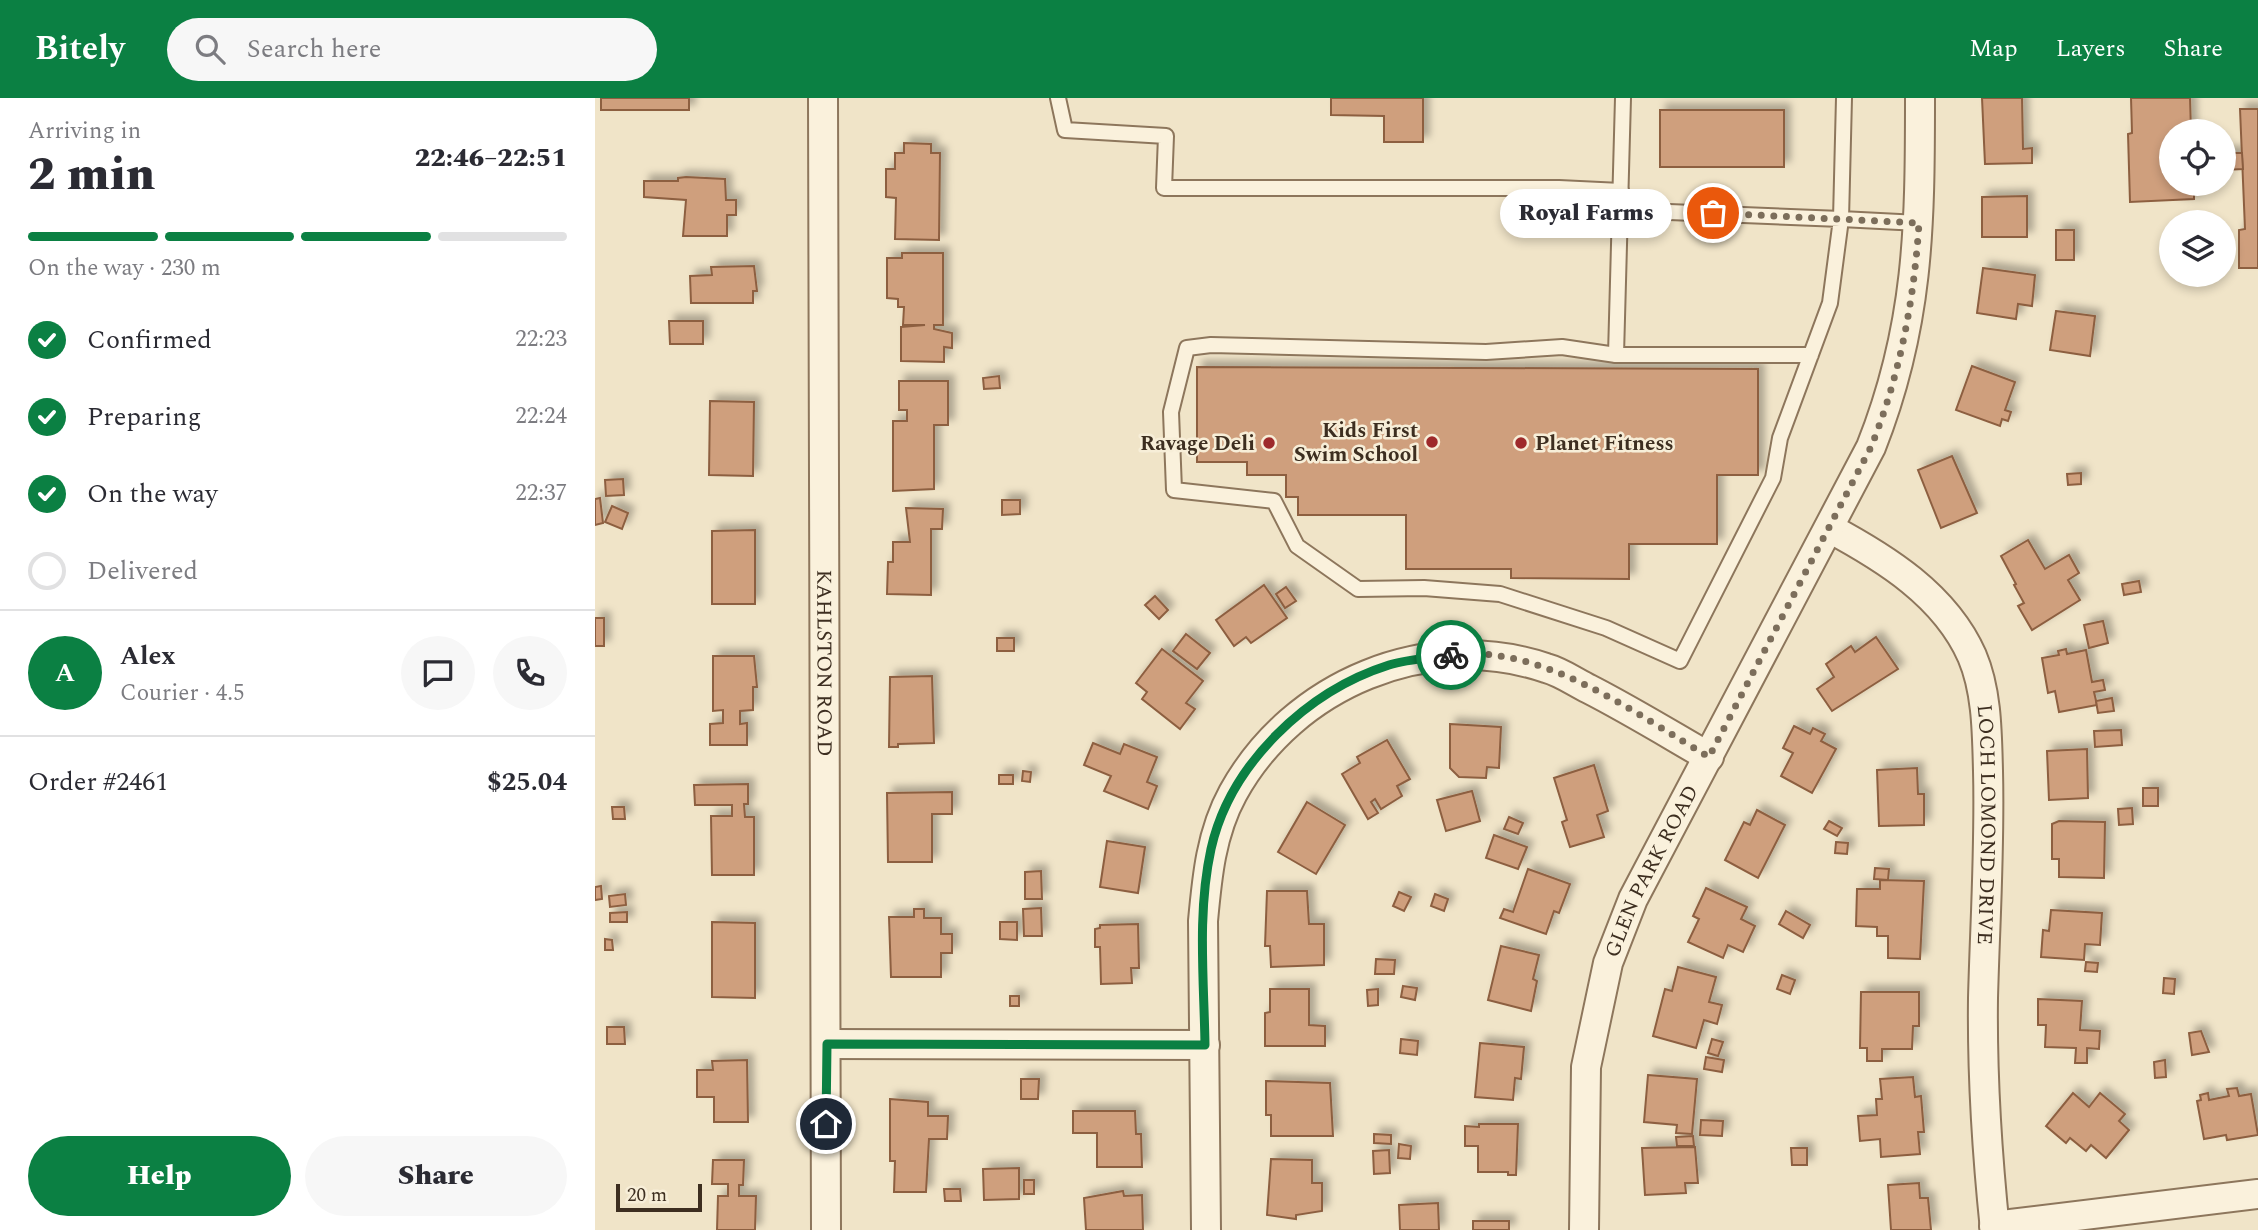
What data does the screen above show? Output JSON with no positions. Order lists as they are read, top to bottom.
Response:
{
  "streets": {
    "street": ["KAHLSTON ROAD", "LOCH LOMOND DRIVE", "GLEN PARK ROAD"]
  },
  "crossings": [
    ["LOCH LOMOND DRIVE", "GLEN PARK ROAD"]
  ],
  "places": [
    "Royal Farms",
    "Kids First Swim School",
    "Ravage Deli",
    "Planet Fitness"
  ],
  "scale_bar": "20 m",
  "page": {
    "header": "Bitely",
    "search": "Search here",
    "nav": ["Map", "Layers", "Share"],
    "heading": ["2 min", "Arriving in", "22:46–22:51"],
    "panel": [
      "Alex",
      "Courier · 4.5",
      "Order #2461",
      "$25.04"
    ],
    "bubble": "Royal Farms",
    "bar": "On the way · 230 m",
    "list": [
      ["Confirmed", "22:23"],
      ["Preparing", "22:24"],
      ["On the way", "22:37"],
      "Delivered"
    ],
    "round": "A",
    "buttons": ["Help", "Share"],
    "scale": "20 m"
  }
}
